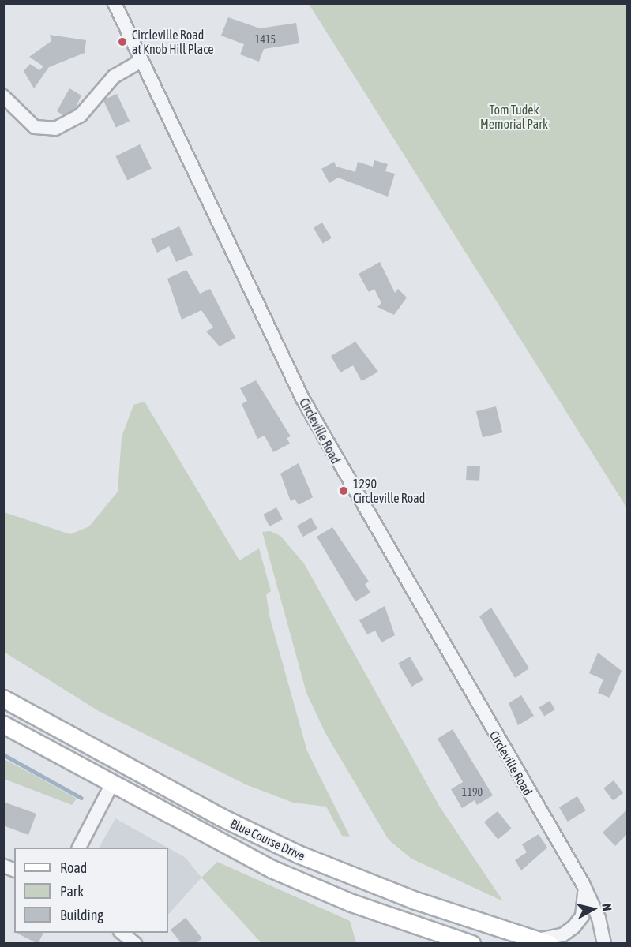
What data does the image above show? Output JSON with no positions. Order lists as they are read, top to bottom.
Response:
{
  "streets": {
    "main road": ["Blue Course Drive"],
    "street": ["Circleville Road"]
  },
  "parks": ["Tom Tudek Memorial Park"],
  "places": ["Circleville Road at Knob Hill Place", "1290 Circleville Road"],
  "house_numbers": ["1415", "1190"],
  "legend": ["Road", "Park", "Building"],
  "north": "right"
}
